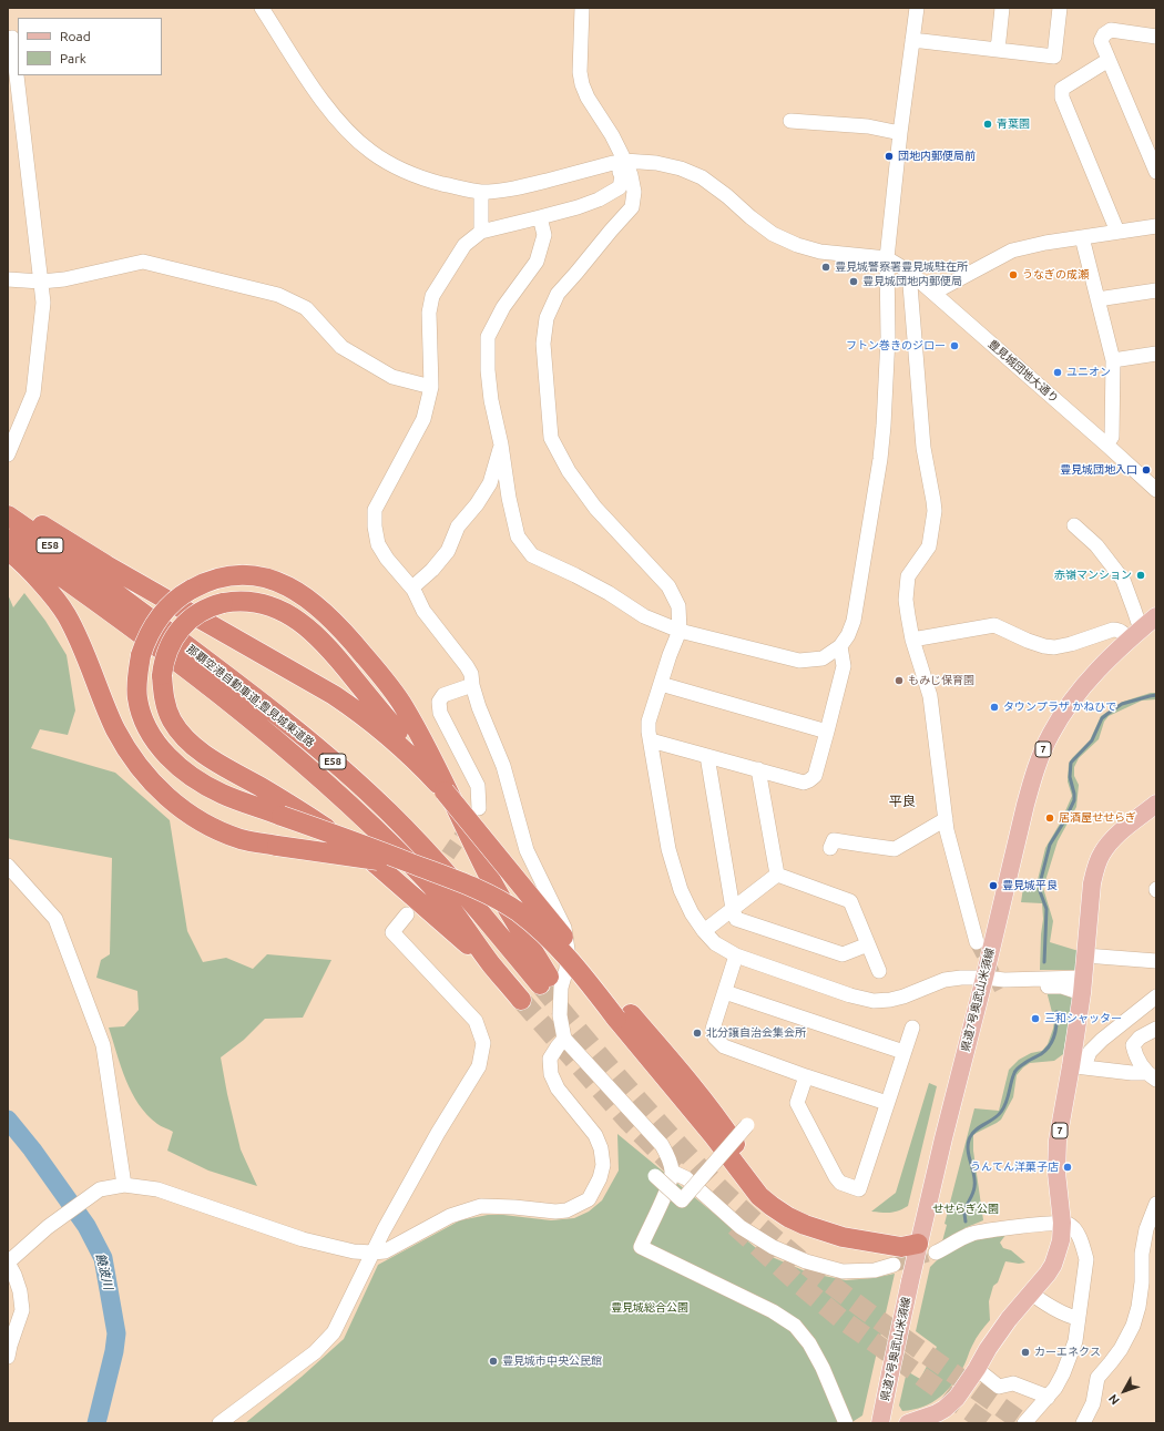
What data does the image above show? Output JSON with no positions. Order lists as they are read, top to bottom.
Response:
{
  "streets": {
    "highway": ["E58", "那覇空港自動車道;豊見城東道路"],
    "main road": ["7", "県道7号奥武山米須線"],
    "street": ["豊見城団地大通り"]
  },
  "districts": ["平良"],
  "water": ["饒波川"],
  "parks": ["せせらぎ公園", "豊見城総合公園"],
  "places": [
    "青葉園",
    "団地内郵便局前",
    "豊見城警察署豊見城駐在所",
    "うなぎの成瀬",
    "豊見城団地内郵便局",
    "フトン巻きのジロー",
    "ユニオン",
    "豊見城団地入口",
    "赤嶺マンション",
    "もみじ保育園",
    "タウンプラザ かねひで",
    "居酒屋せせらぎ",
    "豊見城平良",
    "三和シャッター",
    "北分譲自治会集会所",
    "うんてん洋菓子店",
    "カーエネクス",
    "豊見城市中央公民館"
  ],
  "legend": ["Road", "Park"],
  "north": "bottom left"
}
